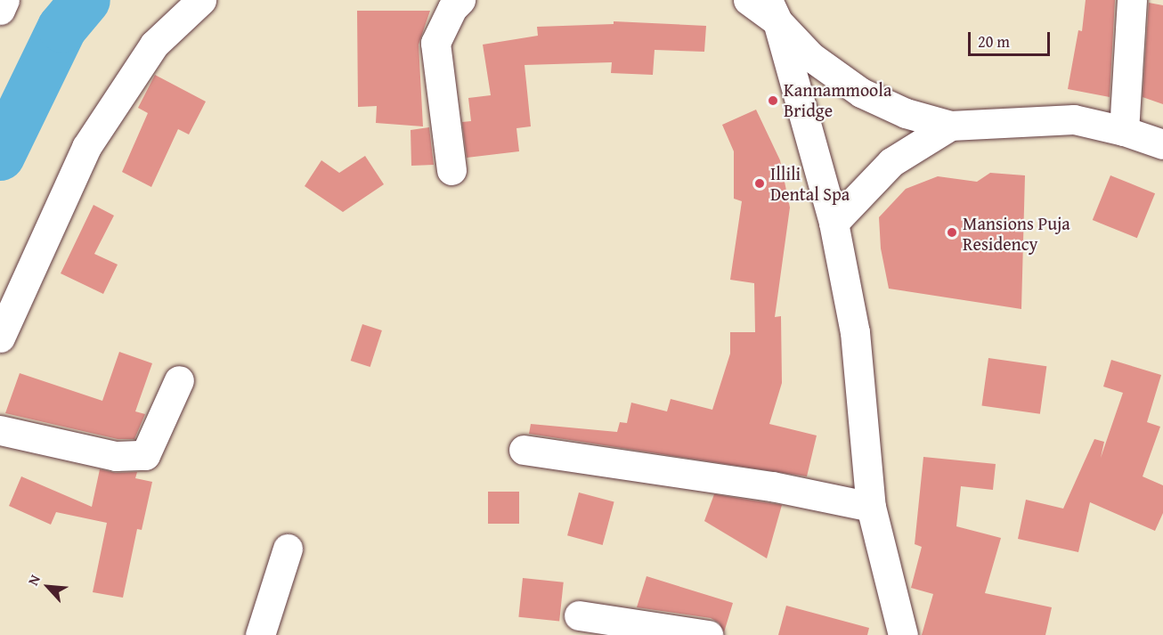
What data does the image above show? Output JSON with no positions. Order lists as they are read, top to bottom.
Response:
{
  "places": ["Kannammoola Bridge", "Illili Dental Spa", "Mansions Puja Residency"],
  "scale_bar": "20 m",
  "north": "top left"
}
